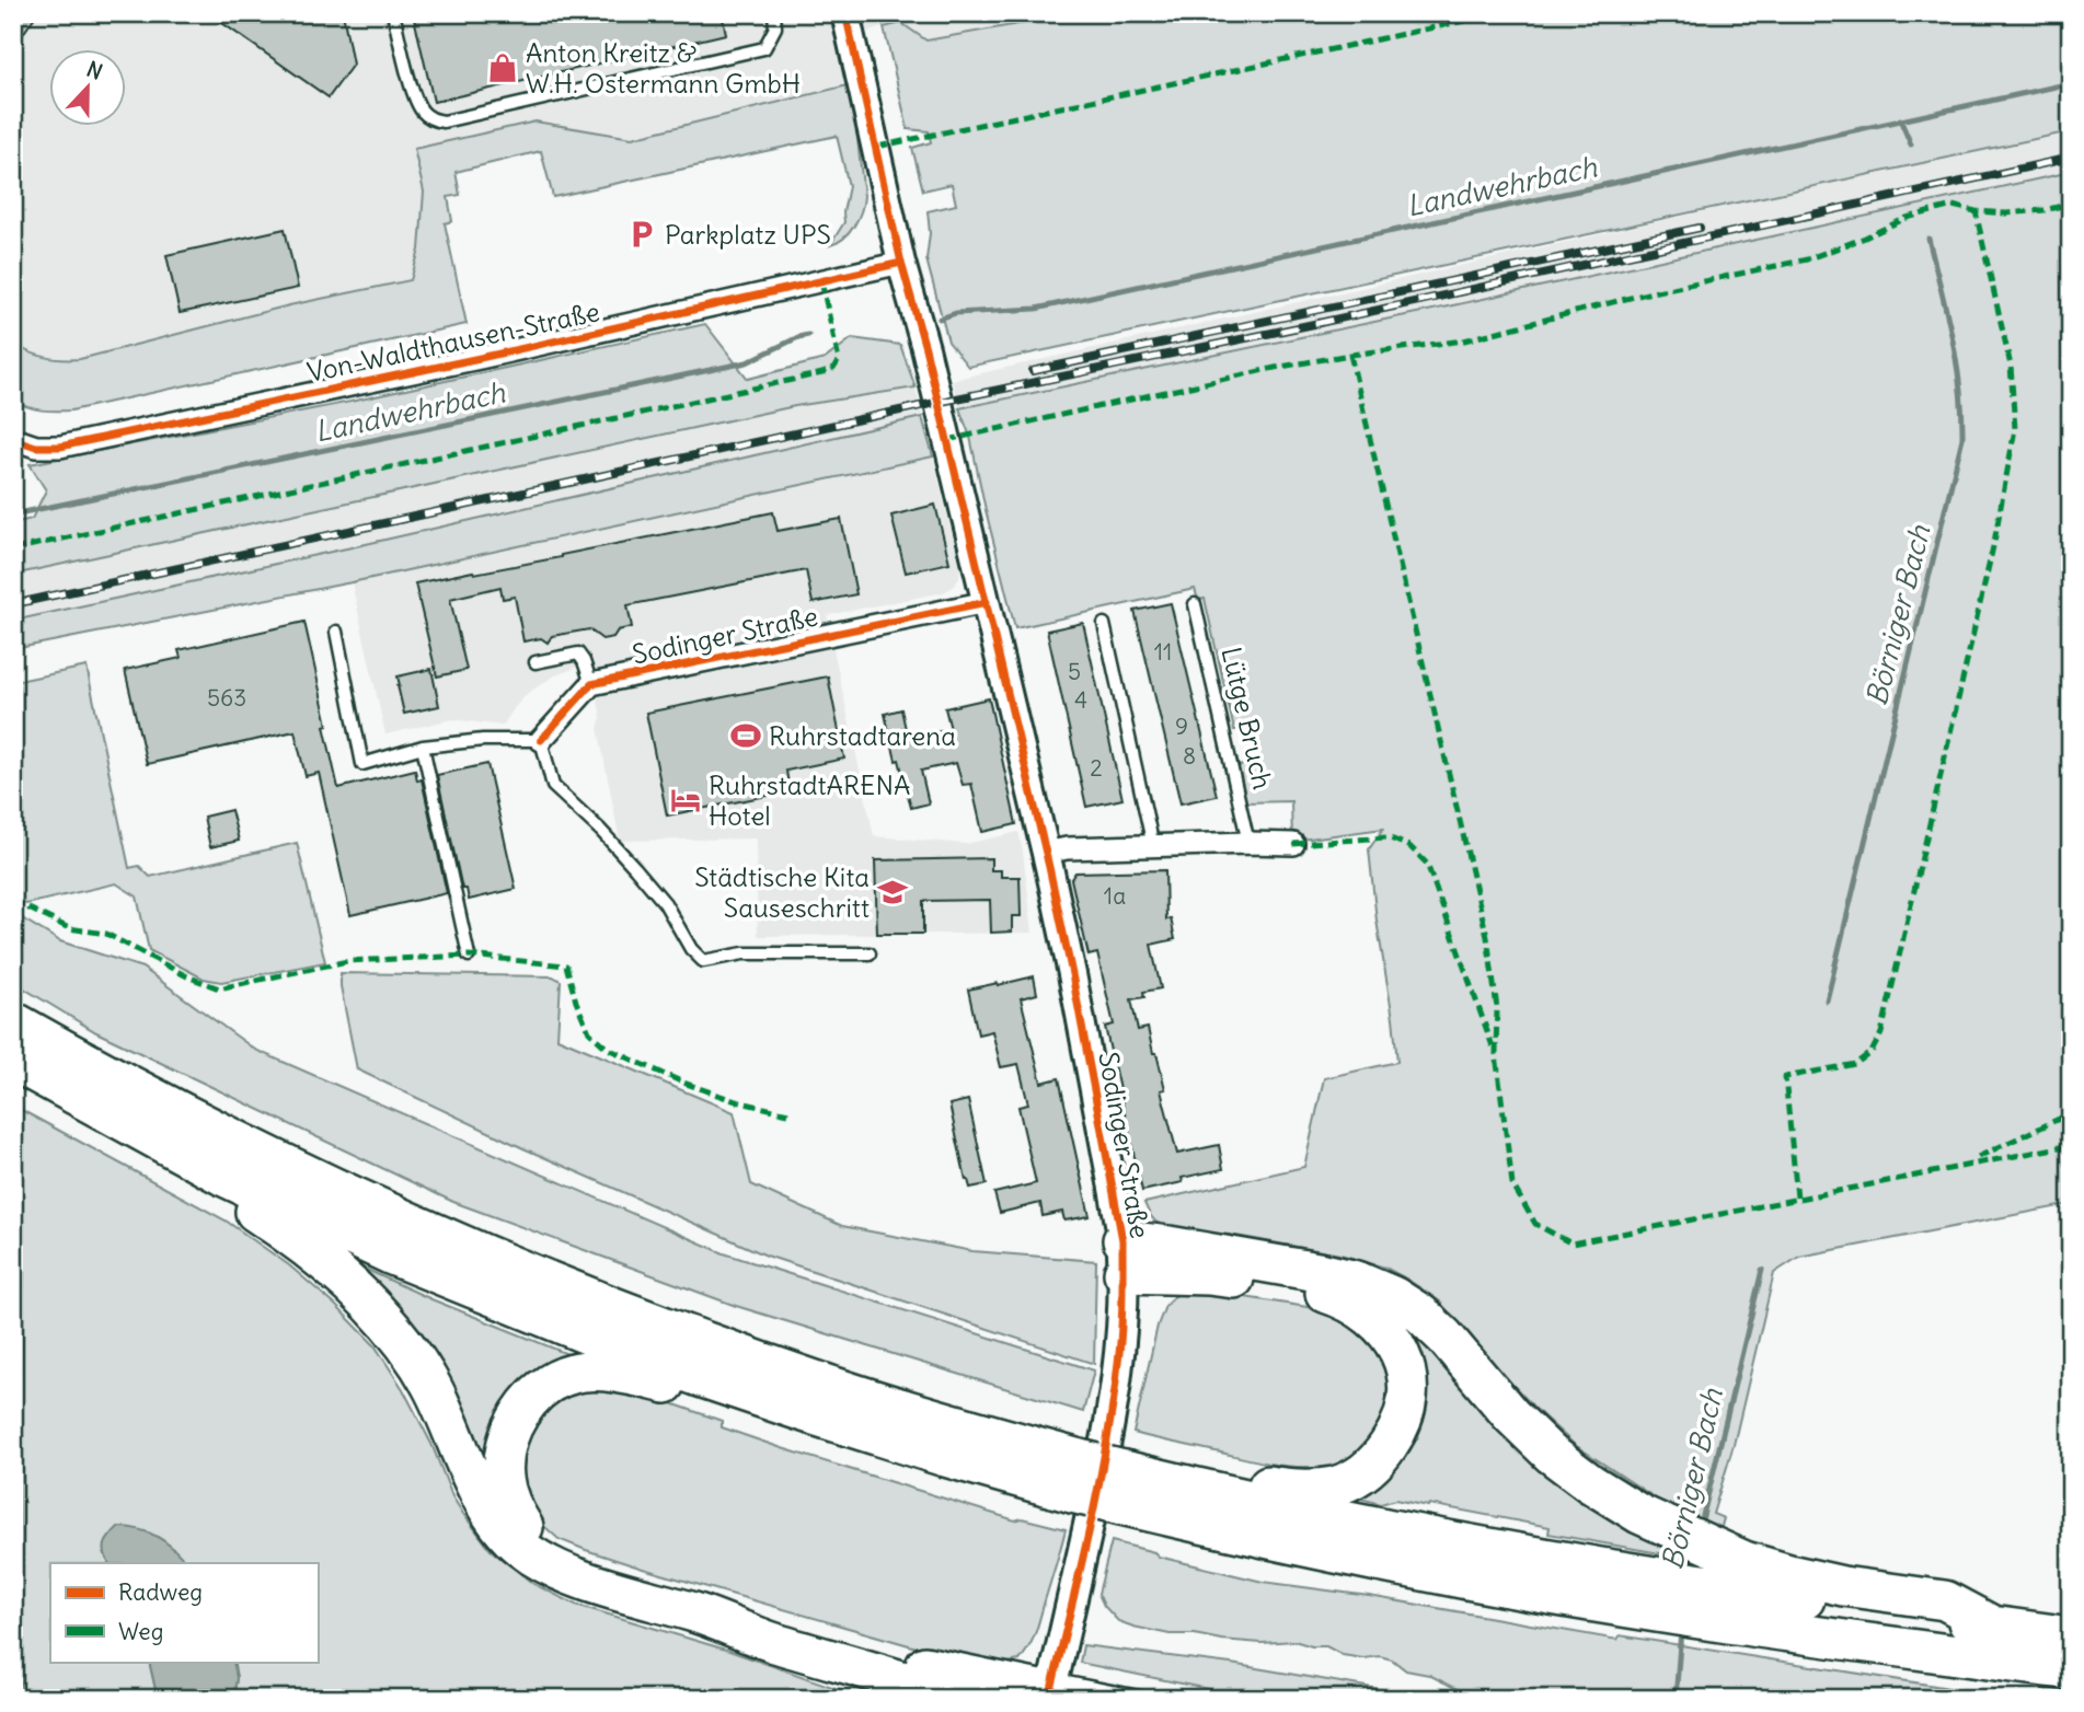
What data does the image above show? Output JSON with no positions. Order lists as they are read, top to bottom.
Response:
{
  "streets": {
    "main road": ["Sodinger Straße"],
    "street": ["Von-Waldthausen-Straße"],
    "lane": ["Lütge Bruch"]
  },
  "crossings": [
    ["Von-Waldthausen-Straße", "Sodinger Straße"]
  ],
  "water": ["Landwehrbach", "Börniger Bach"],
  "places": {
    "shop": ["Anton Kreitz & W.H. Ostermann GmbH"],
    "parking": ["Parkplatz UPS"],
    "sports": ["Ruhrstadtarena"],
    "hotel": ["RuhrstadtARENA Hotel"],
    "school or university": ["Städtische Kita Sauseschritt"]
  },
  "house_numbers": [
    "11",
    "5",
    "563",
    "4",
    "9",
    "8",
    "2",
    "1a"
  ],
  "legend": ["Radweg", "Weg"],
  "north": "top"
}
